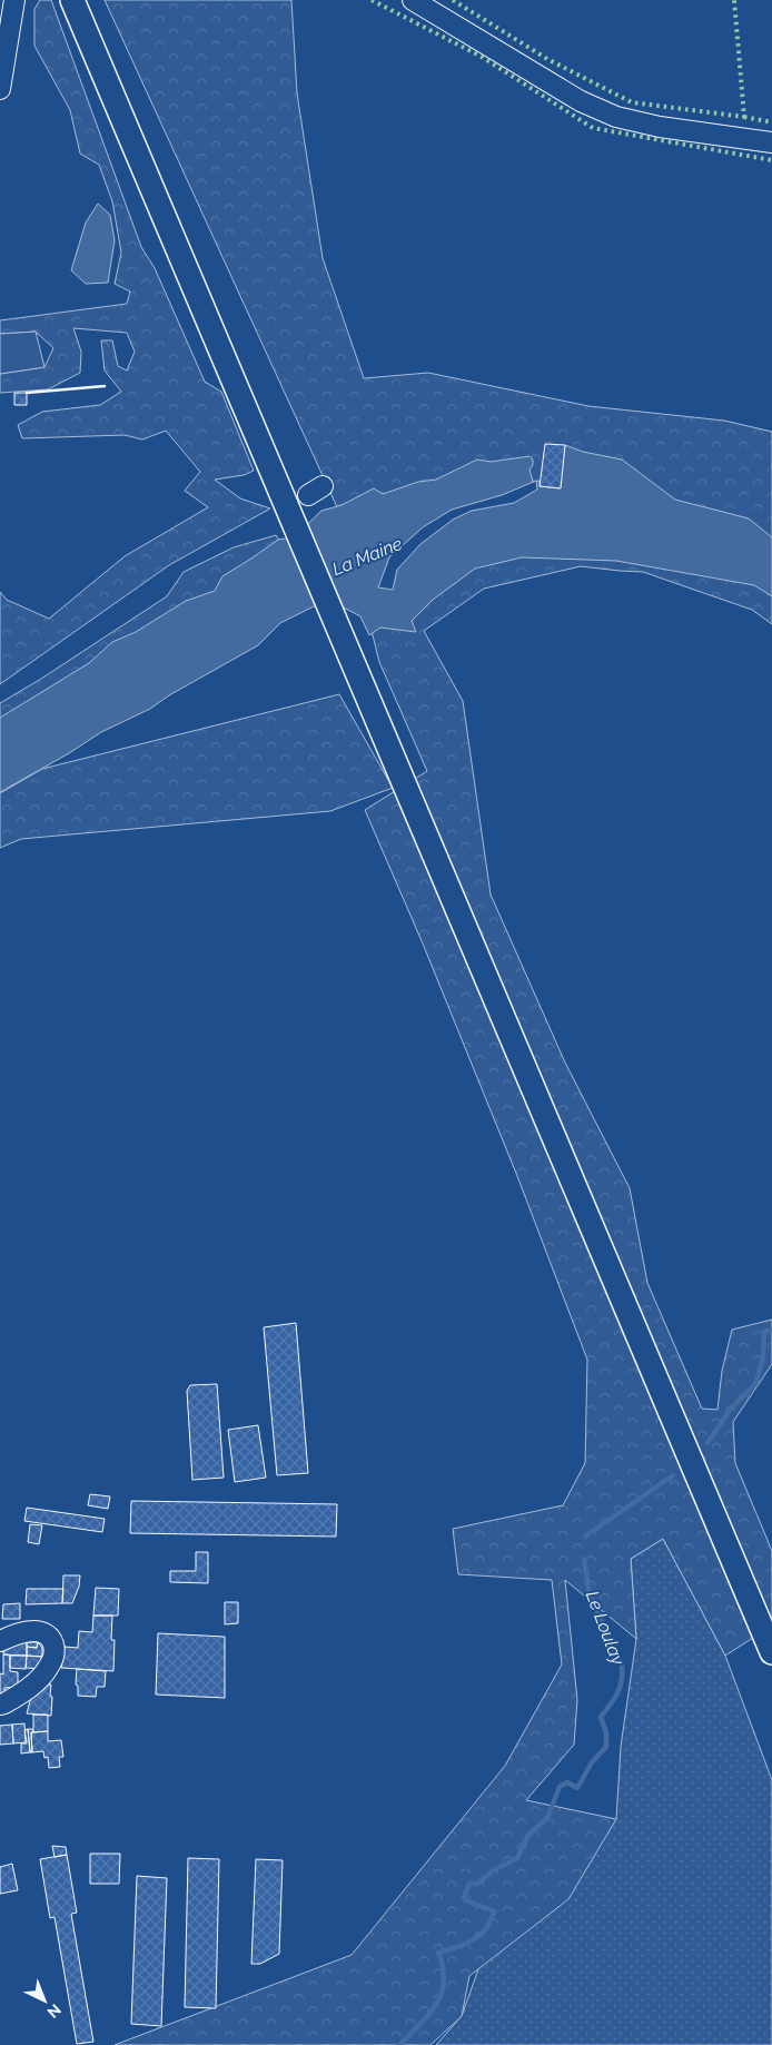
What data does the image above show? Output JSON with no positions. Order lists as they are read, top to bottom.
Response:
{
  "water": ["La Maine", "Le Loulay"],
  "north": "bottom right"
}
